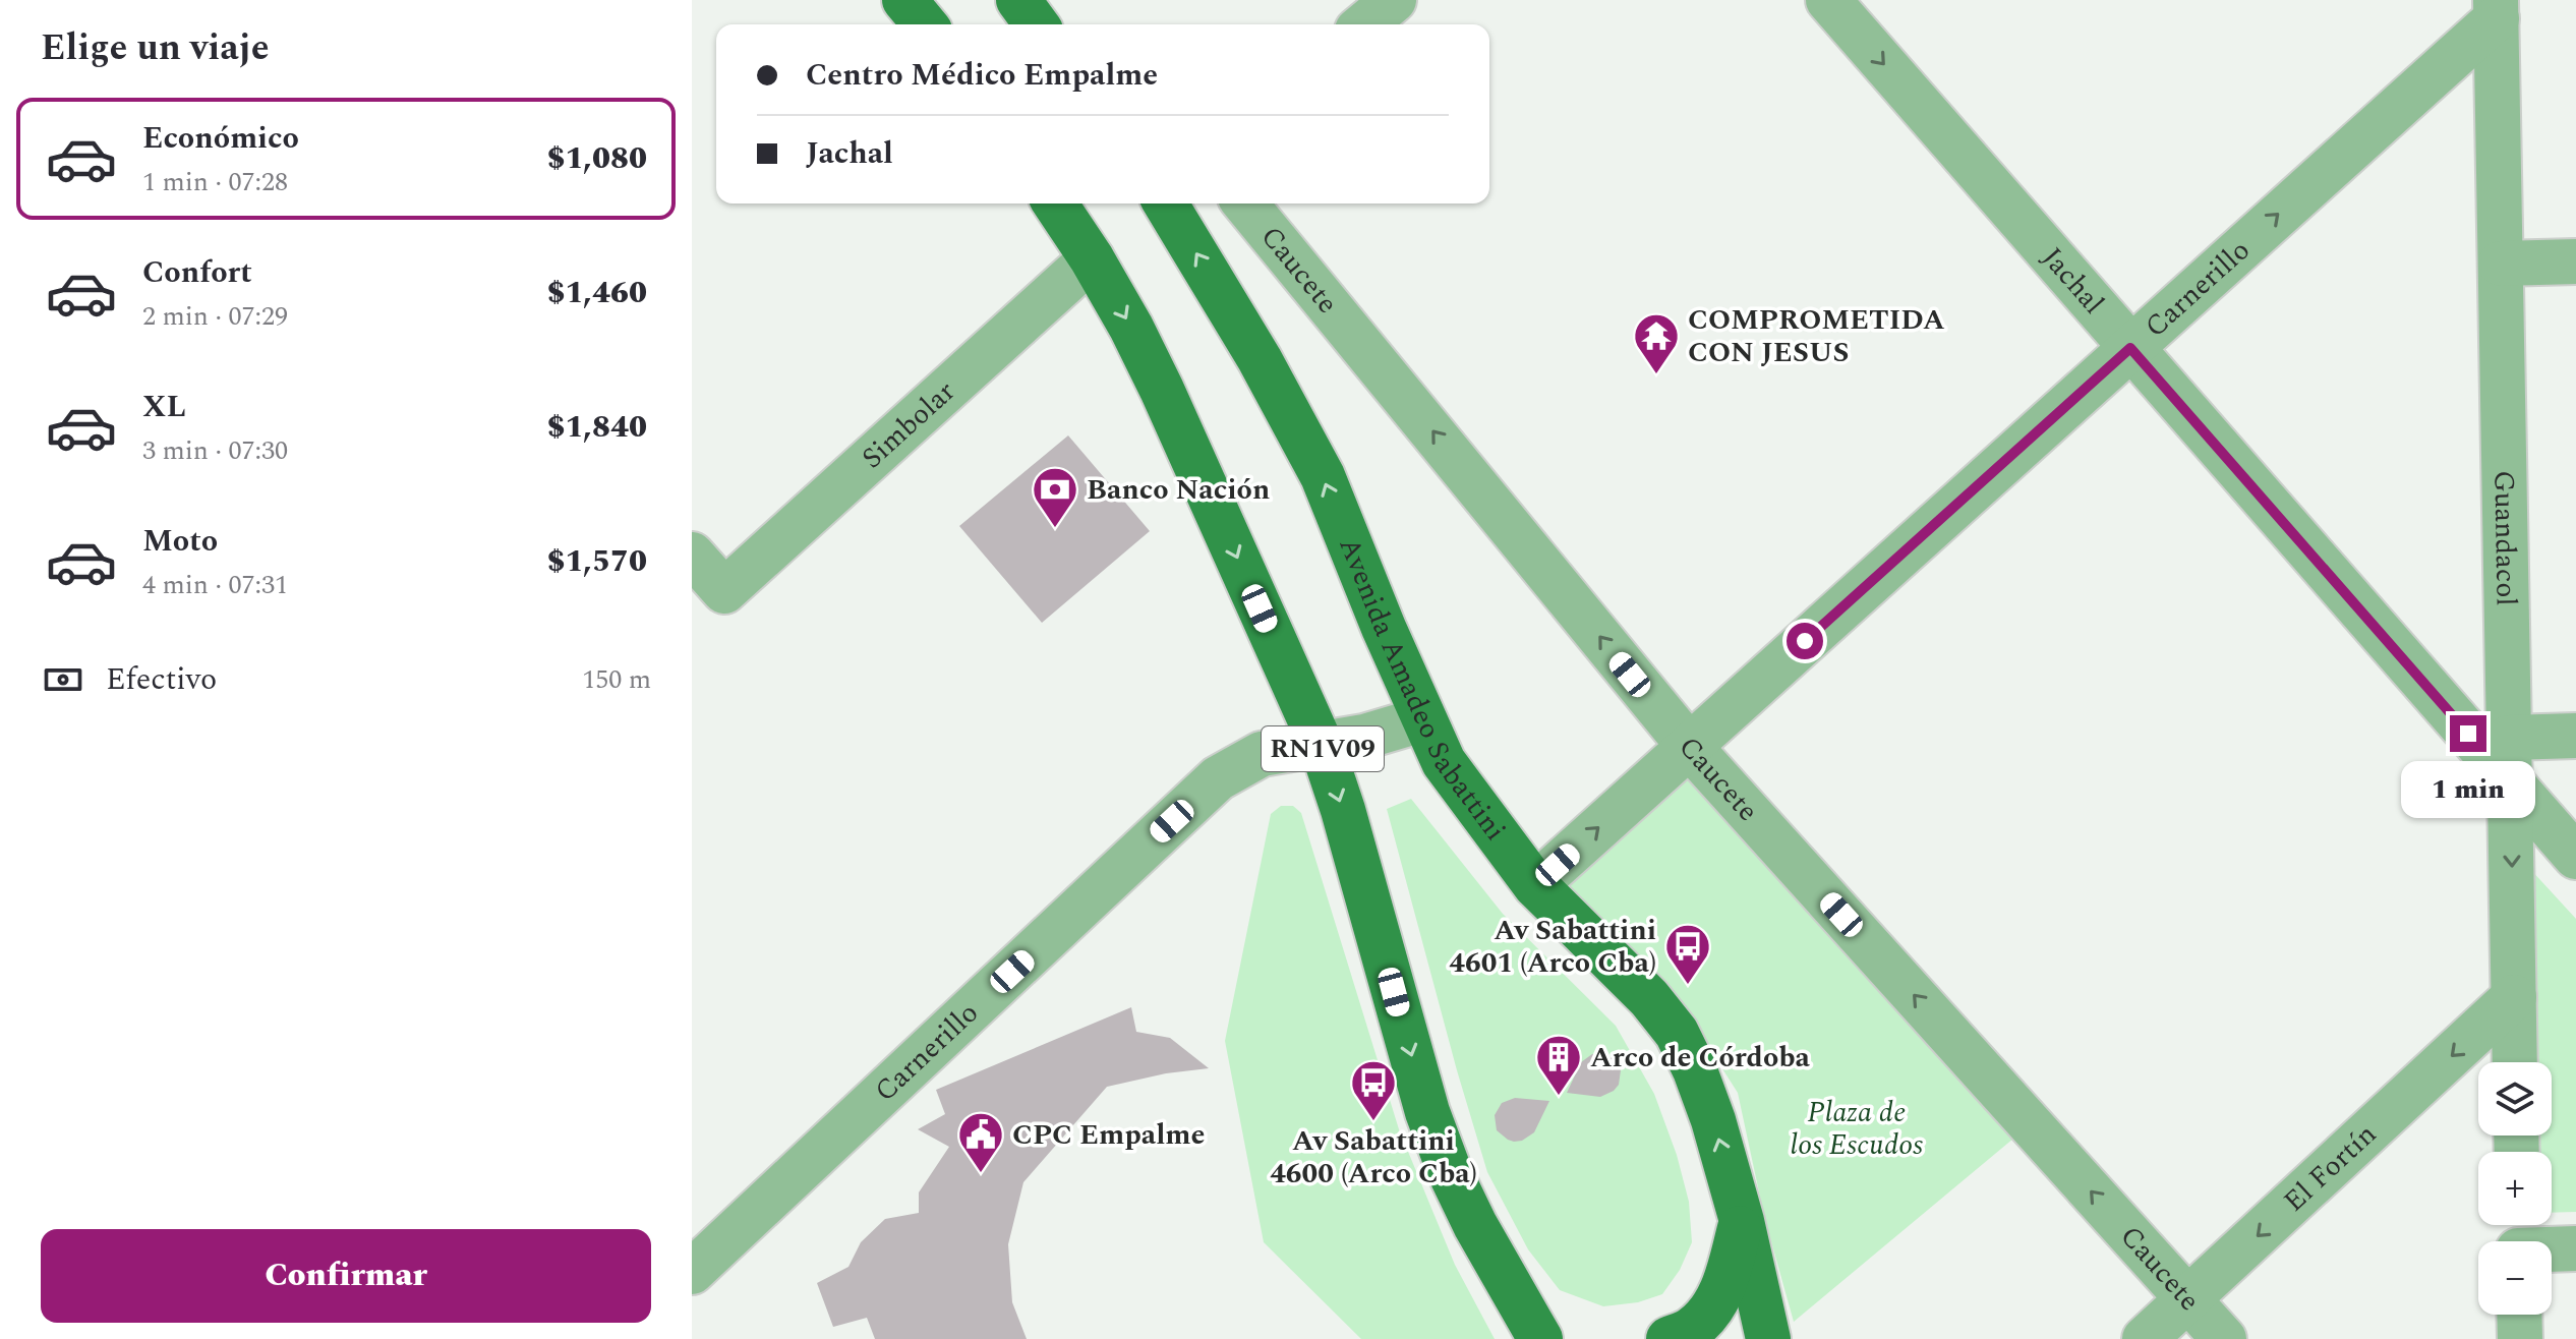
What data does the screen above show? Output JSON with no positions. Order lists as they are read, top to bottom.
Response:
{
  "streets": {
    "main road": ["Avenida Amadeo Sabattini", "RN1V09"],
    "street": [
      "Caucete",
      "Jachal",
      "Carnerillo",
      "Simbolar",
      "Guandacol",
      "El Fortín"
    ]
  },
  "crossings": [
    ["Caucete", "Carnerillo"],
    ["Caucete", "El Fortín"],
    ["Jachal", "Carnerillo"],
    ["Jachal", "Guandacol"],
    ["Carnerillo", "Guandacol"],
    ["Carnerillo", "Avenida Amadeo Sabattini"],
    ["Carnerillo", "RN1V09"],
    ["Simbolar", "RN1V09"],
    ["Guandacol", "El Fortín"]
  ],
  "one_way": ["Caucete", "Jachal", "El Fortín"],
  "parks": ["Plaza de los Escudos"],
  "places": {
    "temple": ["COMPROMETIDA CON JESUS"],
    "bank": ["Banco Nación"],
    "bus stop": ["Av Sabattini 4601 (Arco Cba)", "Av Sabattini 4600 (Arco Cba)"],
    "building": ["Arco de Córdoba"],
    "public building": ["CPC Empalme"]
  },
  "page": {
    "heading": "Elige un viaje",
    "banner": ["Centro Médico Empalme", "Jachal"],
    "list": [
      {
        "name": "Económico",
        "note": "1 min · 07:28",
        "value": "$1,080"
      },
      {
        "name": "Confort",
        "note": "2 min · 07:29",
        "value": "$1,460"
      },
      {
        "name": "XL",
        "note": "3 min · 07:30",
        "value": "$1,840"
      },
      {
        "name": "Moto",
        "note": "4 min · 07:31",
        "value": "$1,570"
      }
    ],
    "pay": ["Efectivo", "150 m"],
    "bubble": "1 min",
    "map_buttons": ["+", "−"],
    "buttons": "Confirmar"
  }
}
